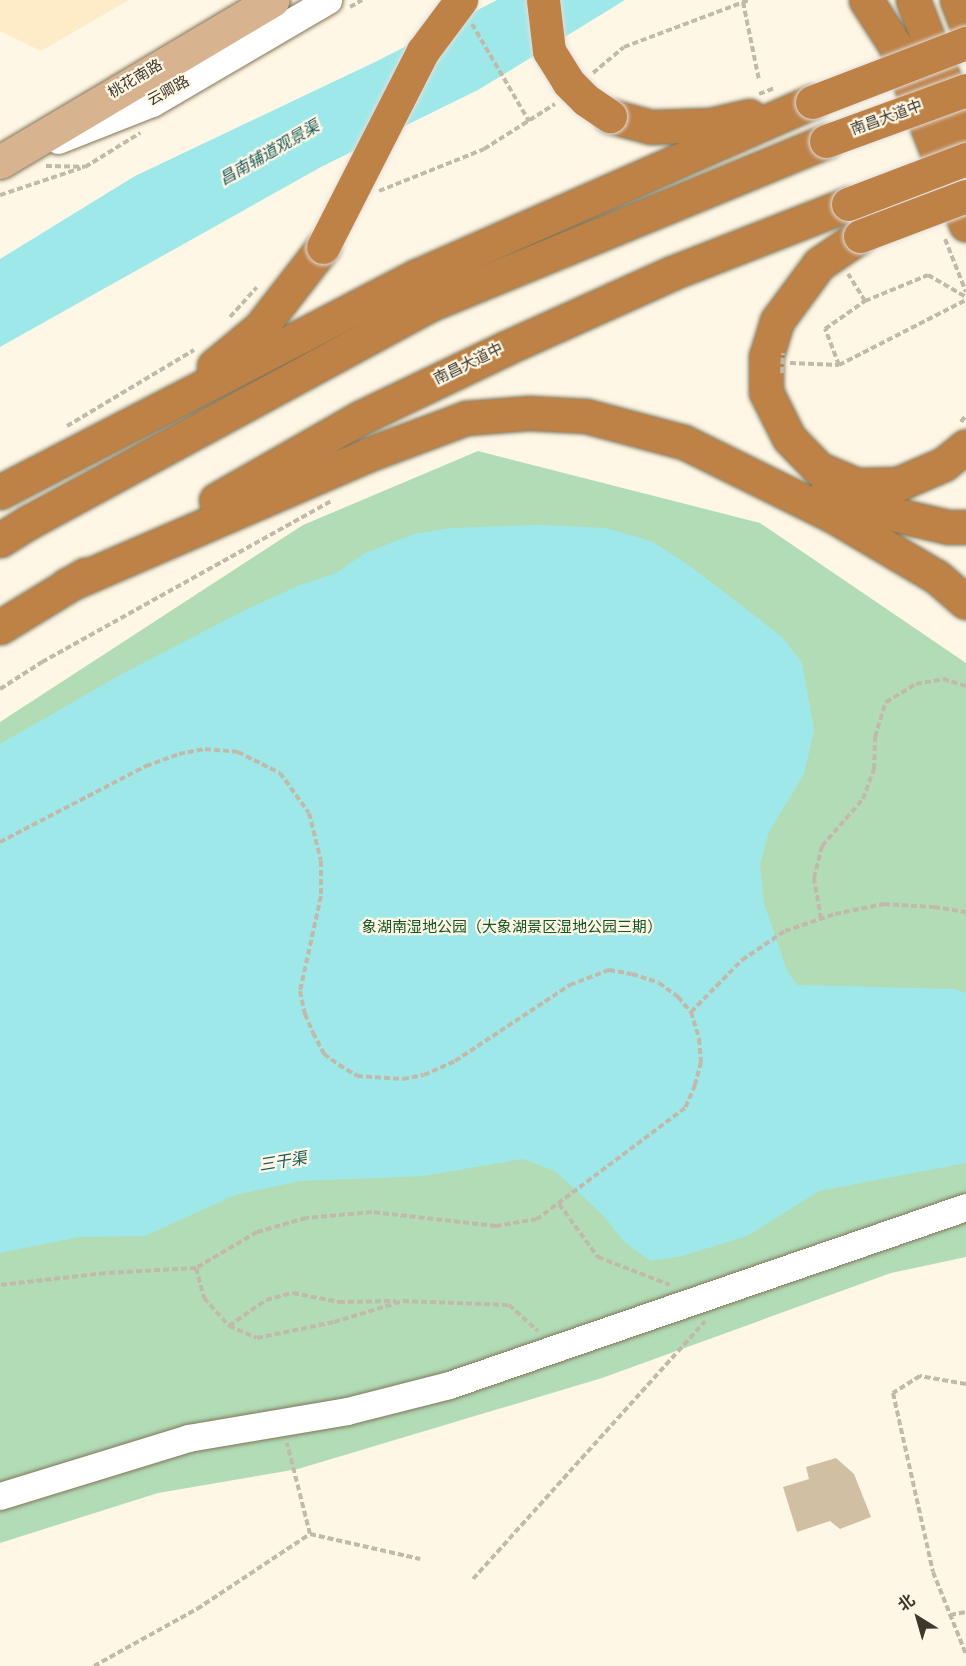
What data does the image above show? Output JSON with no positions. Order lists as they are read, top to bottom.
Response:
{
  "streets": {
    "highway": ["南昌大道中"],
    "main road": ["桃花南路"],
    "street": ["云卿路"]
  },
  "crossings": [
    ["桃花南路", "云卿路"]
  ],
  "water": ["昌南辅道观景渠", "三干渠"],
  "parks": ["象湖南湿地公园（大象湖景区湿地公园三期）"],
  "north": "top left"
}
